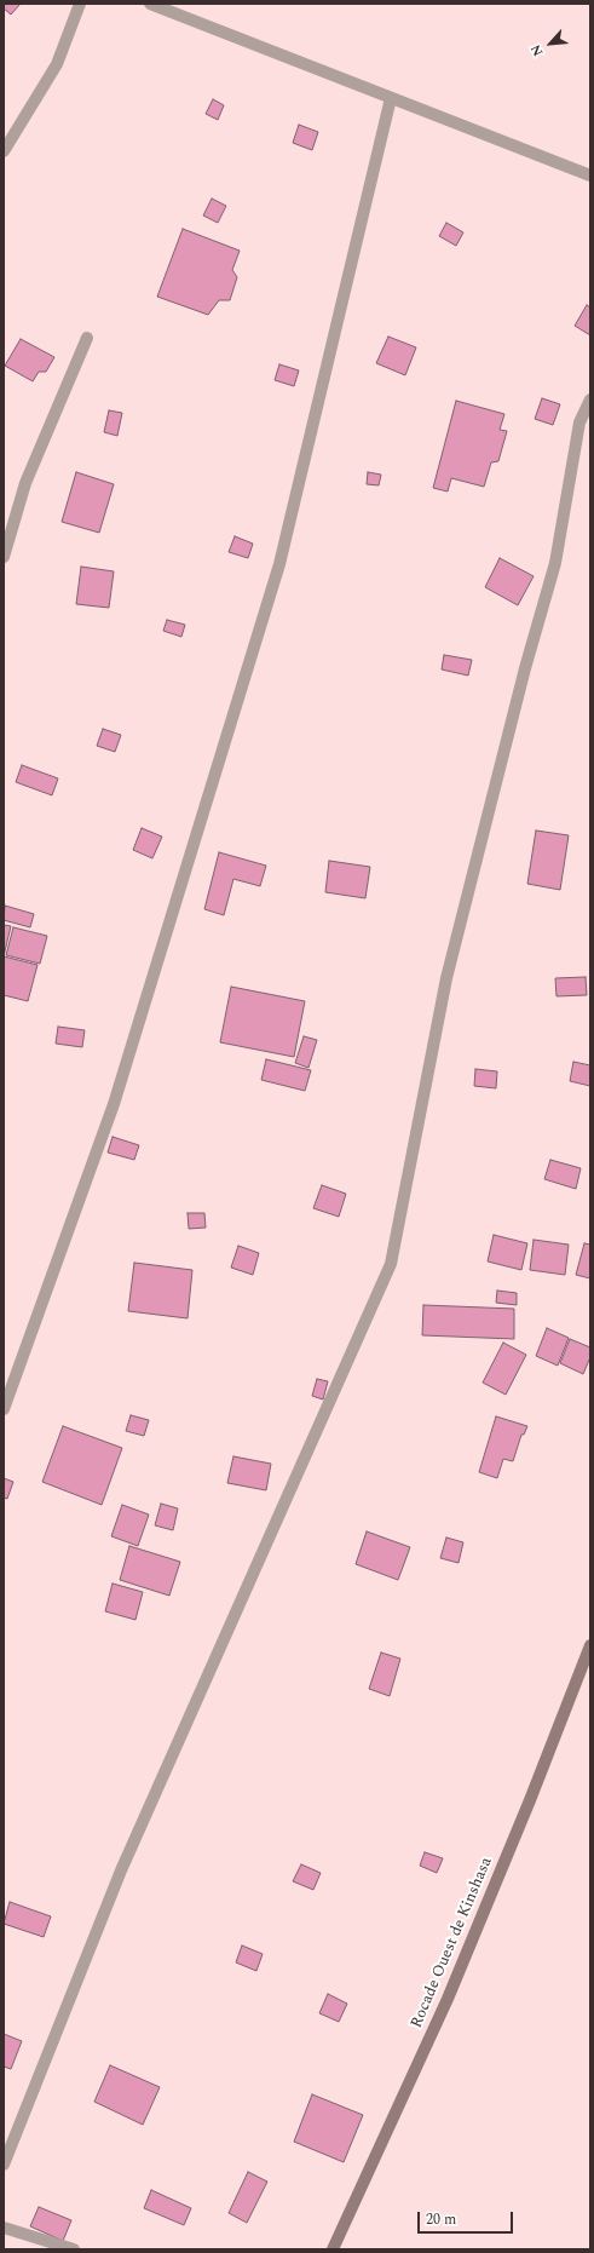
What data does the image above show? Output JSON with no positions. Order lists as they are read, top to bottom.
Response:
{
  "streets": {
    "main road": ["Rocade Ouest de Kinshasa"]
  },
  "scale_bar": "20 m",
  "north": "bottom left"
}
